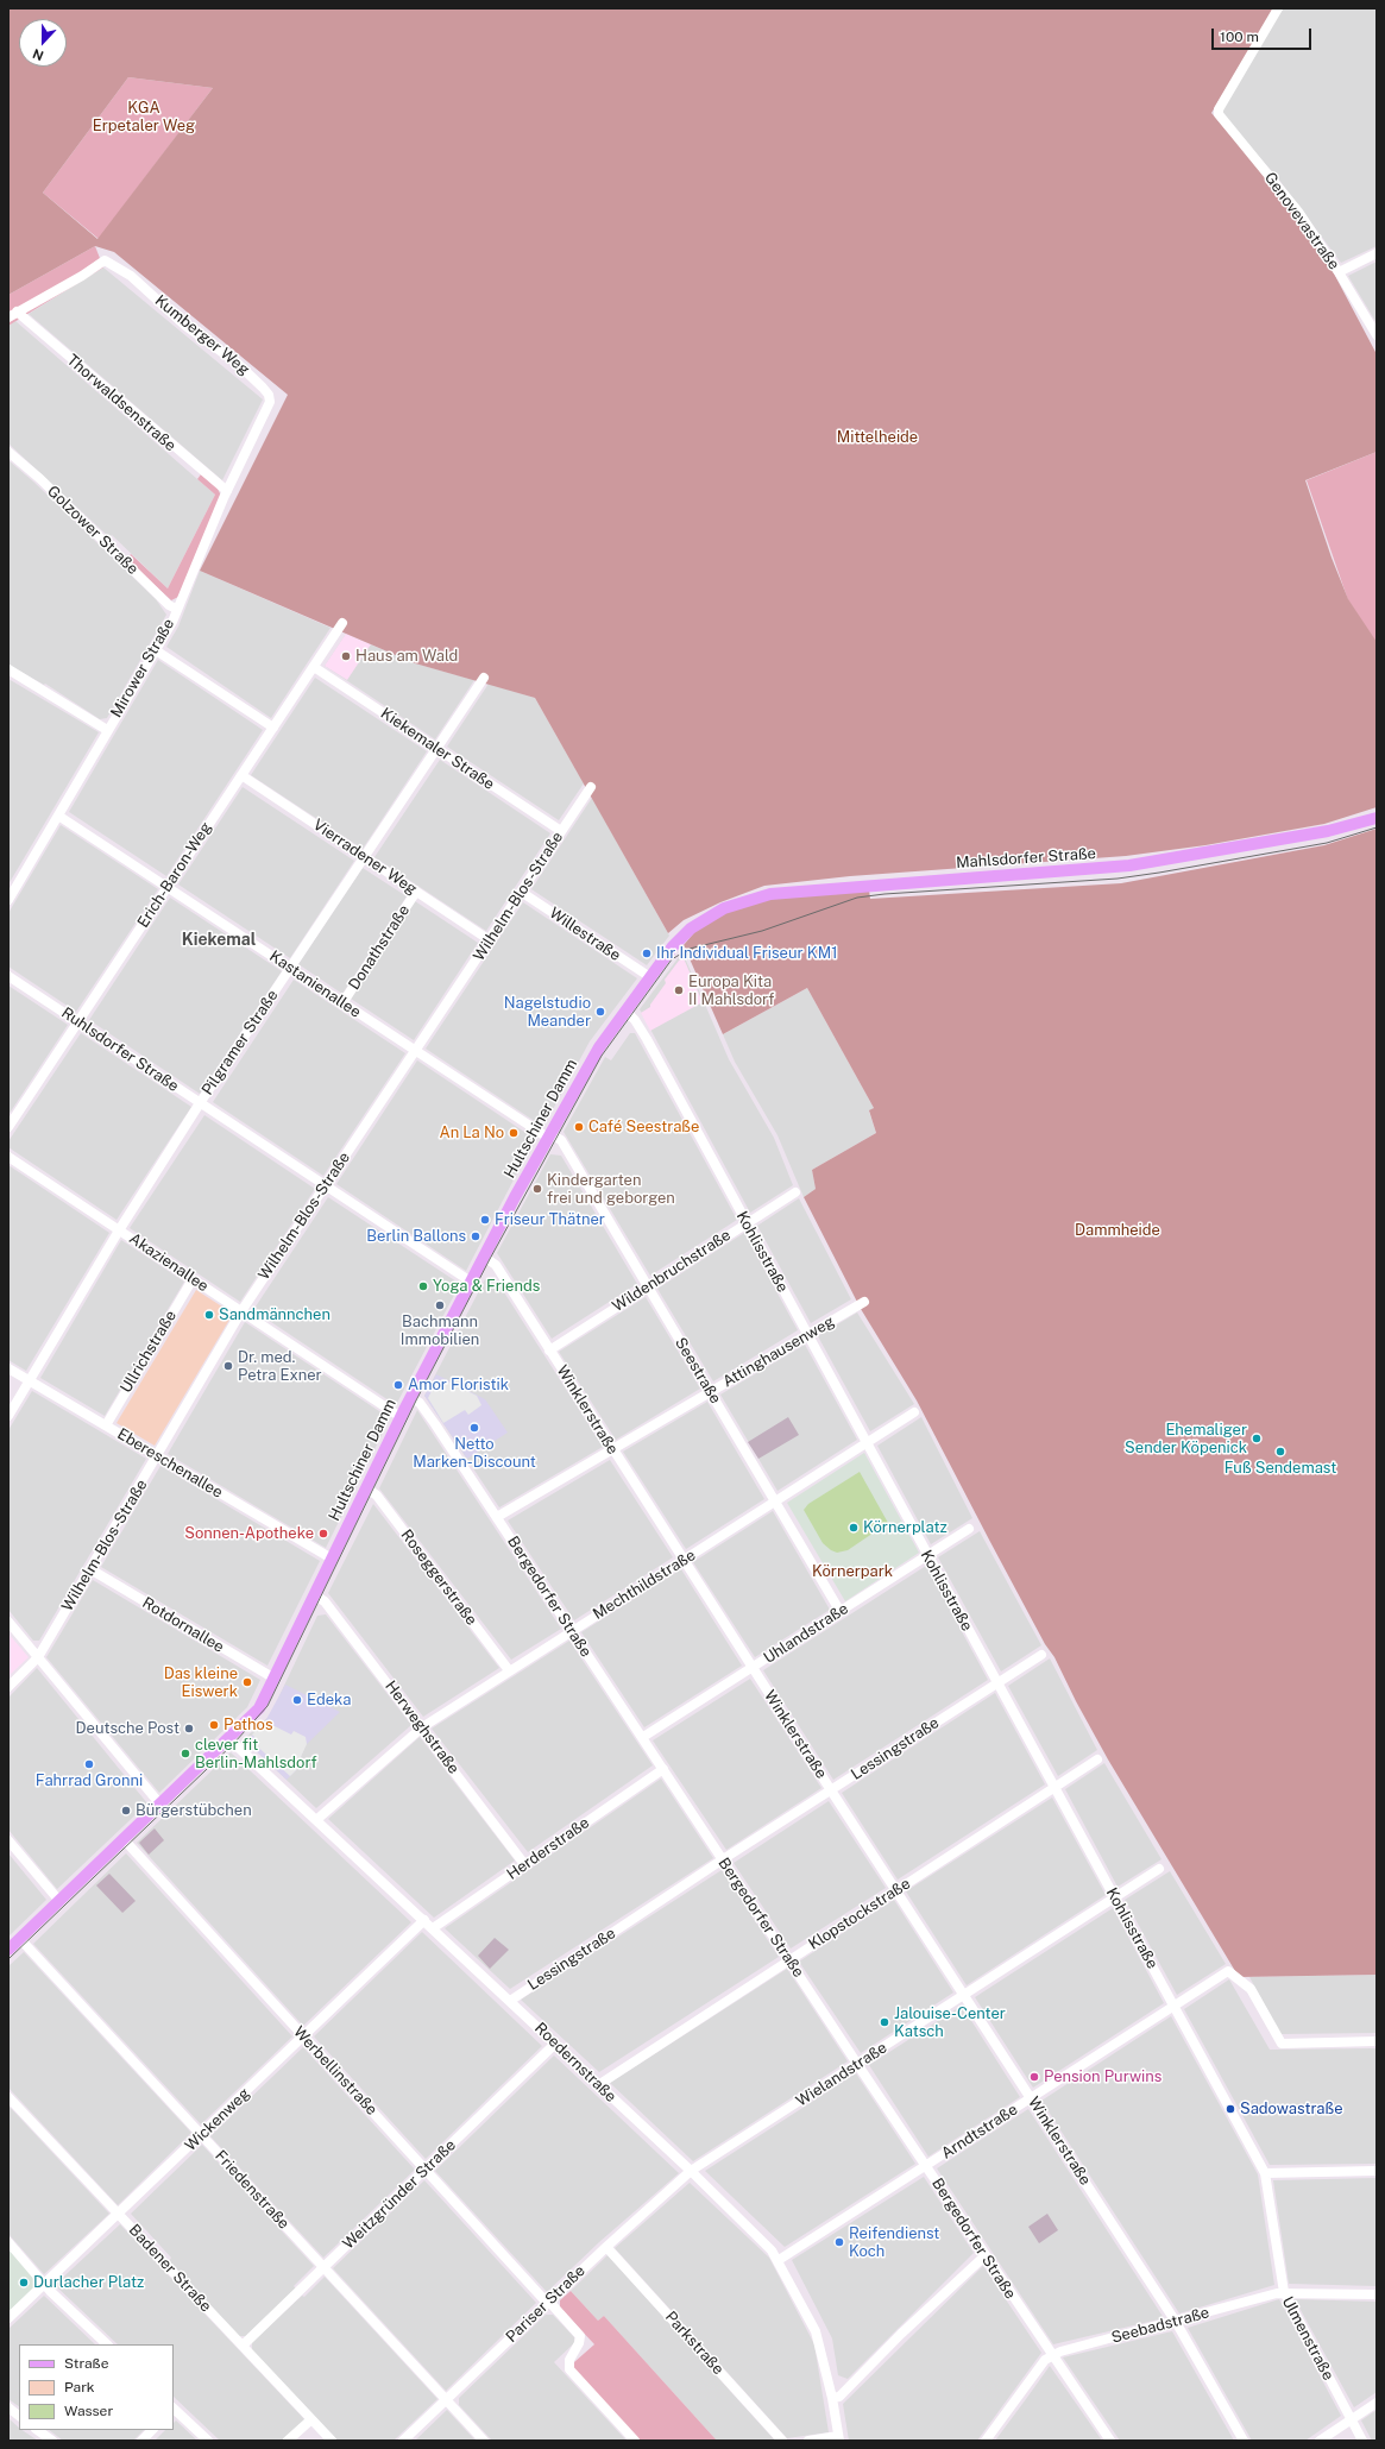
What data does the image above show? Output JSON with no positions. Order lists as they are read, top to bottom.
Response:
{
  "streets": {
    "main road": ["Mahlsdorfer Straße", "Hultschiner Damm"],
    "street": [
      "Genovevastraße",
      "Kumberger Weg",
      "Thorwaldsenstraße",
      "Golzower Straße",
      "Mirower Straße",
      "Kiekemaler Straße",
      "Vierradener Weg",
      "Erich-Baron-Weg",
      "Wilhelm-Blos-Straße",
      "Willestraße",
      "Donathstraße",
      "Kastanienallee",
      "Pilgramer Straße",
      "Ruhlsdorfer Straße",
      "Kohlisstraße",
      "Akazienallee",
      "Wildenbruchstraße",
      "Ullrichstraße",
      "Attinghausenweg",
      "Seestraße",
      "Winklerstraße",
      "Ebereschenallee",
      "Roseggerstraße",
      "Mechthildstraße",
      "Bergedorfer Straße",
      "Rotdornallee",
      "Uhlandstraße",
      "Herweghstraße",
      "Lessingstraße",
      "Herderstraße",
      "Klopstockstraße",
      "Roedernstraße",
      "Werbellinstraße",
      "Wielandstraße",
      "Wickenweg",
      "Arndtstraße",
      "Friedenstraße",
      "Weitzgründer Straße",
      "Badener Straße",
      "Pariser Straße",
      "Seebadstraße",
      "Ulmenstraße",
      "Parkstraße"
    ]
  },
  "crossings": [
    ["Kumberger Weg", "Thorwaldsenstraße"],
    ["Kumberger Weg", "Mirower Straße"],
    ["Thorwaldsenstraße", "Mirower Straße"],
    ["Golzower Straße", "Mirower Straße"],
    ["Mirower Straße", "Kastanienallee"],
    ["Kiekemaler Straße", "Erich-Baron-Weg"],
    ["Kiekemaler Straße", "Wilhelm-Blos-Straße"],
    ["Kiekemaler Straße", "Pilgramer Straße"],
    ["Vierradener Weg", "Erich-Baron-Weg"],
    ["Vierradener Weg", "Wilhelm-Blos-Straße"],
    ["Vierradener Weg", "Donathstraße"],
    ["Vierradener Weg", "Pilgramer Straße"],
    ["Mahlsdorfer Straße", "Hultschiner Damm"],
    ["Erich-Baron-Weg", "Kastanienallee"],
    ["Erich-Baron-Weg", "Ruhlsdorfer Straße"],
    ["Wilhelm-Blos-Straße", "Willestraße"],
    ["Wilhelm-Blos-Straße", "Kastanienallee"],
    ["Wilhelm-Blos-Straße", "Ruhlsdorfer Straße"],
    ["Wilhelm-Blos-Straße", "Akazienallee"],
    ["Wilhelm-Blos-Straße", "Ebereschenallee"],
    ["Wilhelm-Blos-Straße", "Rotdornallee"],
    ["Willestraße", "Hultschiner Damm"],
    ["Donathstraße", "Kastanienallee"],
    ["Kastanienallee", "Pilgramer Straße"],
    ["Kastanienallee", "Hultschiner Damm"],
    ["Kastanienallee", "Seestraße"],
    ["Pilgramer Straße", "Ruhlsdorfer Straße"],
    ["Pilgramer Straße", "Akazienallee"],
    ["Pilgramer Straße", "Ebereschenallee"],
    ["Ruhlsdorfer Straße", "Hultschiner Damm"],
    ["Hultschiner Damm", "Kohlisstraße"],
    ["Hultschiner Damm", "Akazienallee"],
    ["Hultschiner Damm", "Seestraße"],
    ["Hultschiner Damm", "Winklerstraße"],
    ["Hultschiner Damm", "Ebereschenallee"],
    ["Hultschiner Damm", "Roseggerstraße"],
    ["Hultschiner Damm", "Bergedorfer Straße"],
    ["Hultschiner Damm", "Rotdornallee"],
    ["Hultschiner Damm", "Herweghstraße"],
    ["Hultschiner Damm", "Roedernstraße"],
    ["Hultschiner Damm", "Werbellinstraße"],
    ["Hultschiner Damm", "Friedenstraße"],
    ["Kohlisstraße", "Wildenbruchstraße"],
    ["Kohlisstraße", "Attinghausenweg"],
    ["Kohlisstraße", "Mechthildstraße"],
    ["Kohlisstraße", "Uhlandstraße"],
    ["Kohlisstraße", "Lessingstraße"],
    ["Kohlisstraße", "Klopstockstraße"],
    ["Kohlisstraße", "Wielandstraße"],
    ["Kohlisstraße", "Arndtstraße"],
    ["Kohlisstraße", "Ulmenstraße"],
    ["Akazienallee", "Ullrichstraße"],
    ["Wildenbruchstraße", "Seestraße"],
    ["Wildenbruchstraße", "Winklerstraße"],
    ["Ullrichstraße", "Ebereschenallee"],
    ["Attinghausenweg", "Seestraße"],
    ["Attinghausenweg", "Winklerstraße"],
    ["Attinghausenweg", "Bergedorfer Straße"],
    ["Seestraße", "Mechthildstraße"],
    ["Seestraße", "Uhlandstraße"],
    ["Winklerstraße", "Mechthildstraße"],
    ["Winklerstraße", "Uhlandstraße"],
    ["Winklerstraße", "Lessingstraße"],
    ["Winklerstraße", "Klopstockstraße"],
    ["Winklerstraße", "Wielandstraße"],
    ["Winklerstraße", "Arndtstraße"],
    ["Winklerstraße", "Seebadstraße"],
    ["Roseggerstraße", "Mechthildstraße"],
    ["Mechthildstraße", "Bergedorfer Straße"],
    ["Mechthildstraße", "Herweghstraße"],
    ["Mechthildstraße", "Roedernstraße"],
    ["Bergedorfer Straße", "Uhlandstraße"],
    ["Bergedorfer Straße", "Lessingstraße"],
    ["Bergedorfer Straße", "Herderstraße"],
    ["Bergedorfer Straße", "Klopstockstraße"],
    ["Bergedorfer Straße", "Wielandstraße"],
    ["Bergedorfer Straße", "Arndtstraße"],
    ["Bergedorfer Straße", "Seebadstraße"],
    ["Herweghstraße", "Herderstraße"],
    ["Lessingstraße", "Roedernstraße"],
    ["Herderstraße", "Roedernstraße"],
    ["Klopstockstraße", "Roedernstraße"],
    ["Roedernstraße", "Wielandstraße"],
    ["Roedernstraße", "Wickenweg"],
    ["Roedernstraße", "Arndtstraße"],
    ["Roedernstraße", "Weitzgründer Straße"],
    ["Roedernstraße", "Pariser Straße"],
    ["Werbellinstraße", "Wickenweg"],
    ["Werbellinstraße", "Weitzgründer Straße"],
    ["Werbellinstraße", "Pariser Straße"],
    ["Wielandstraße", "Pariser Straße"],
    ["Wickenweg", "Friedenstraße"],
    ["Wickenweg", "Badener Straße"],
    ["Friedenstraße", "Weitzgründer Straße"],
    ["Friedenstraße", "Pariser Straße"],
    ["Weitzgründer Straße", "Badener Straße"],
    ["Pariser Straße", "Parkstraße"],
    ["Seebadstraße", "Ulmenstraße"]
  ],
  "districts": ["Kiekemal"],
  "parks": [
    "KGA Erpetaler Weg",
    "Mittelheide",
    "Dammheide",
    "Körnerpark"
  ],
  "places": [
    "Haus am Wald",
    "Ihr Individual Friseur KM1",
    "Europa Kita II Mahlsdorf",
    "Nagelstudio Meander",
    "Café Seestraße",
    "An La No",
    "Kindergarten frei und geborgen",
    "Friseur Thätner",
    "Berlin Ballons",
    "Yoga & Friends",
    "Bachmann Immobilien",
    "Sandmännchen",
    "Dr. med. Petra Exner",
    "Amor Floristik",
    "Netto Marken-Discount",
    "Ehemaliger Sender Köpenick",
    "Fuß Sendemast",
    "Körnerplatz",
    "Sonnen-Apotheke",
    "Das kleine Eiswerk",
    "Edeka",
    "Pathos",
    "Deutsche Post",
    "clever fit Berlin-Mahlsdorf",
    "Fahrrad Gronni",
    "Bürgerstübchen",
    "Jalouise-Center Katsch",
    "Pension Purwins",
    "Sadowastraße",
    "Reifendienst Koch",
    "Durlacher Platz"
  ],
  "legend": ["Straße", "Park", "Wasser"],
  "scale_bar": "100 m",
  "north": "bottom"
}
